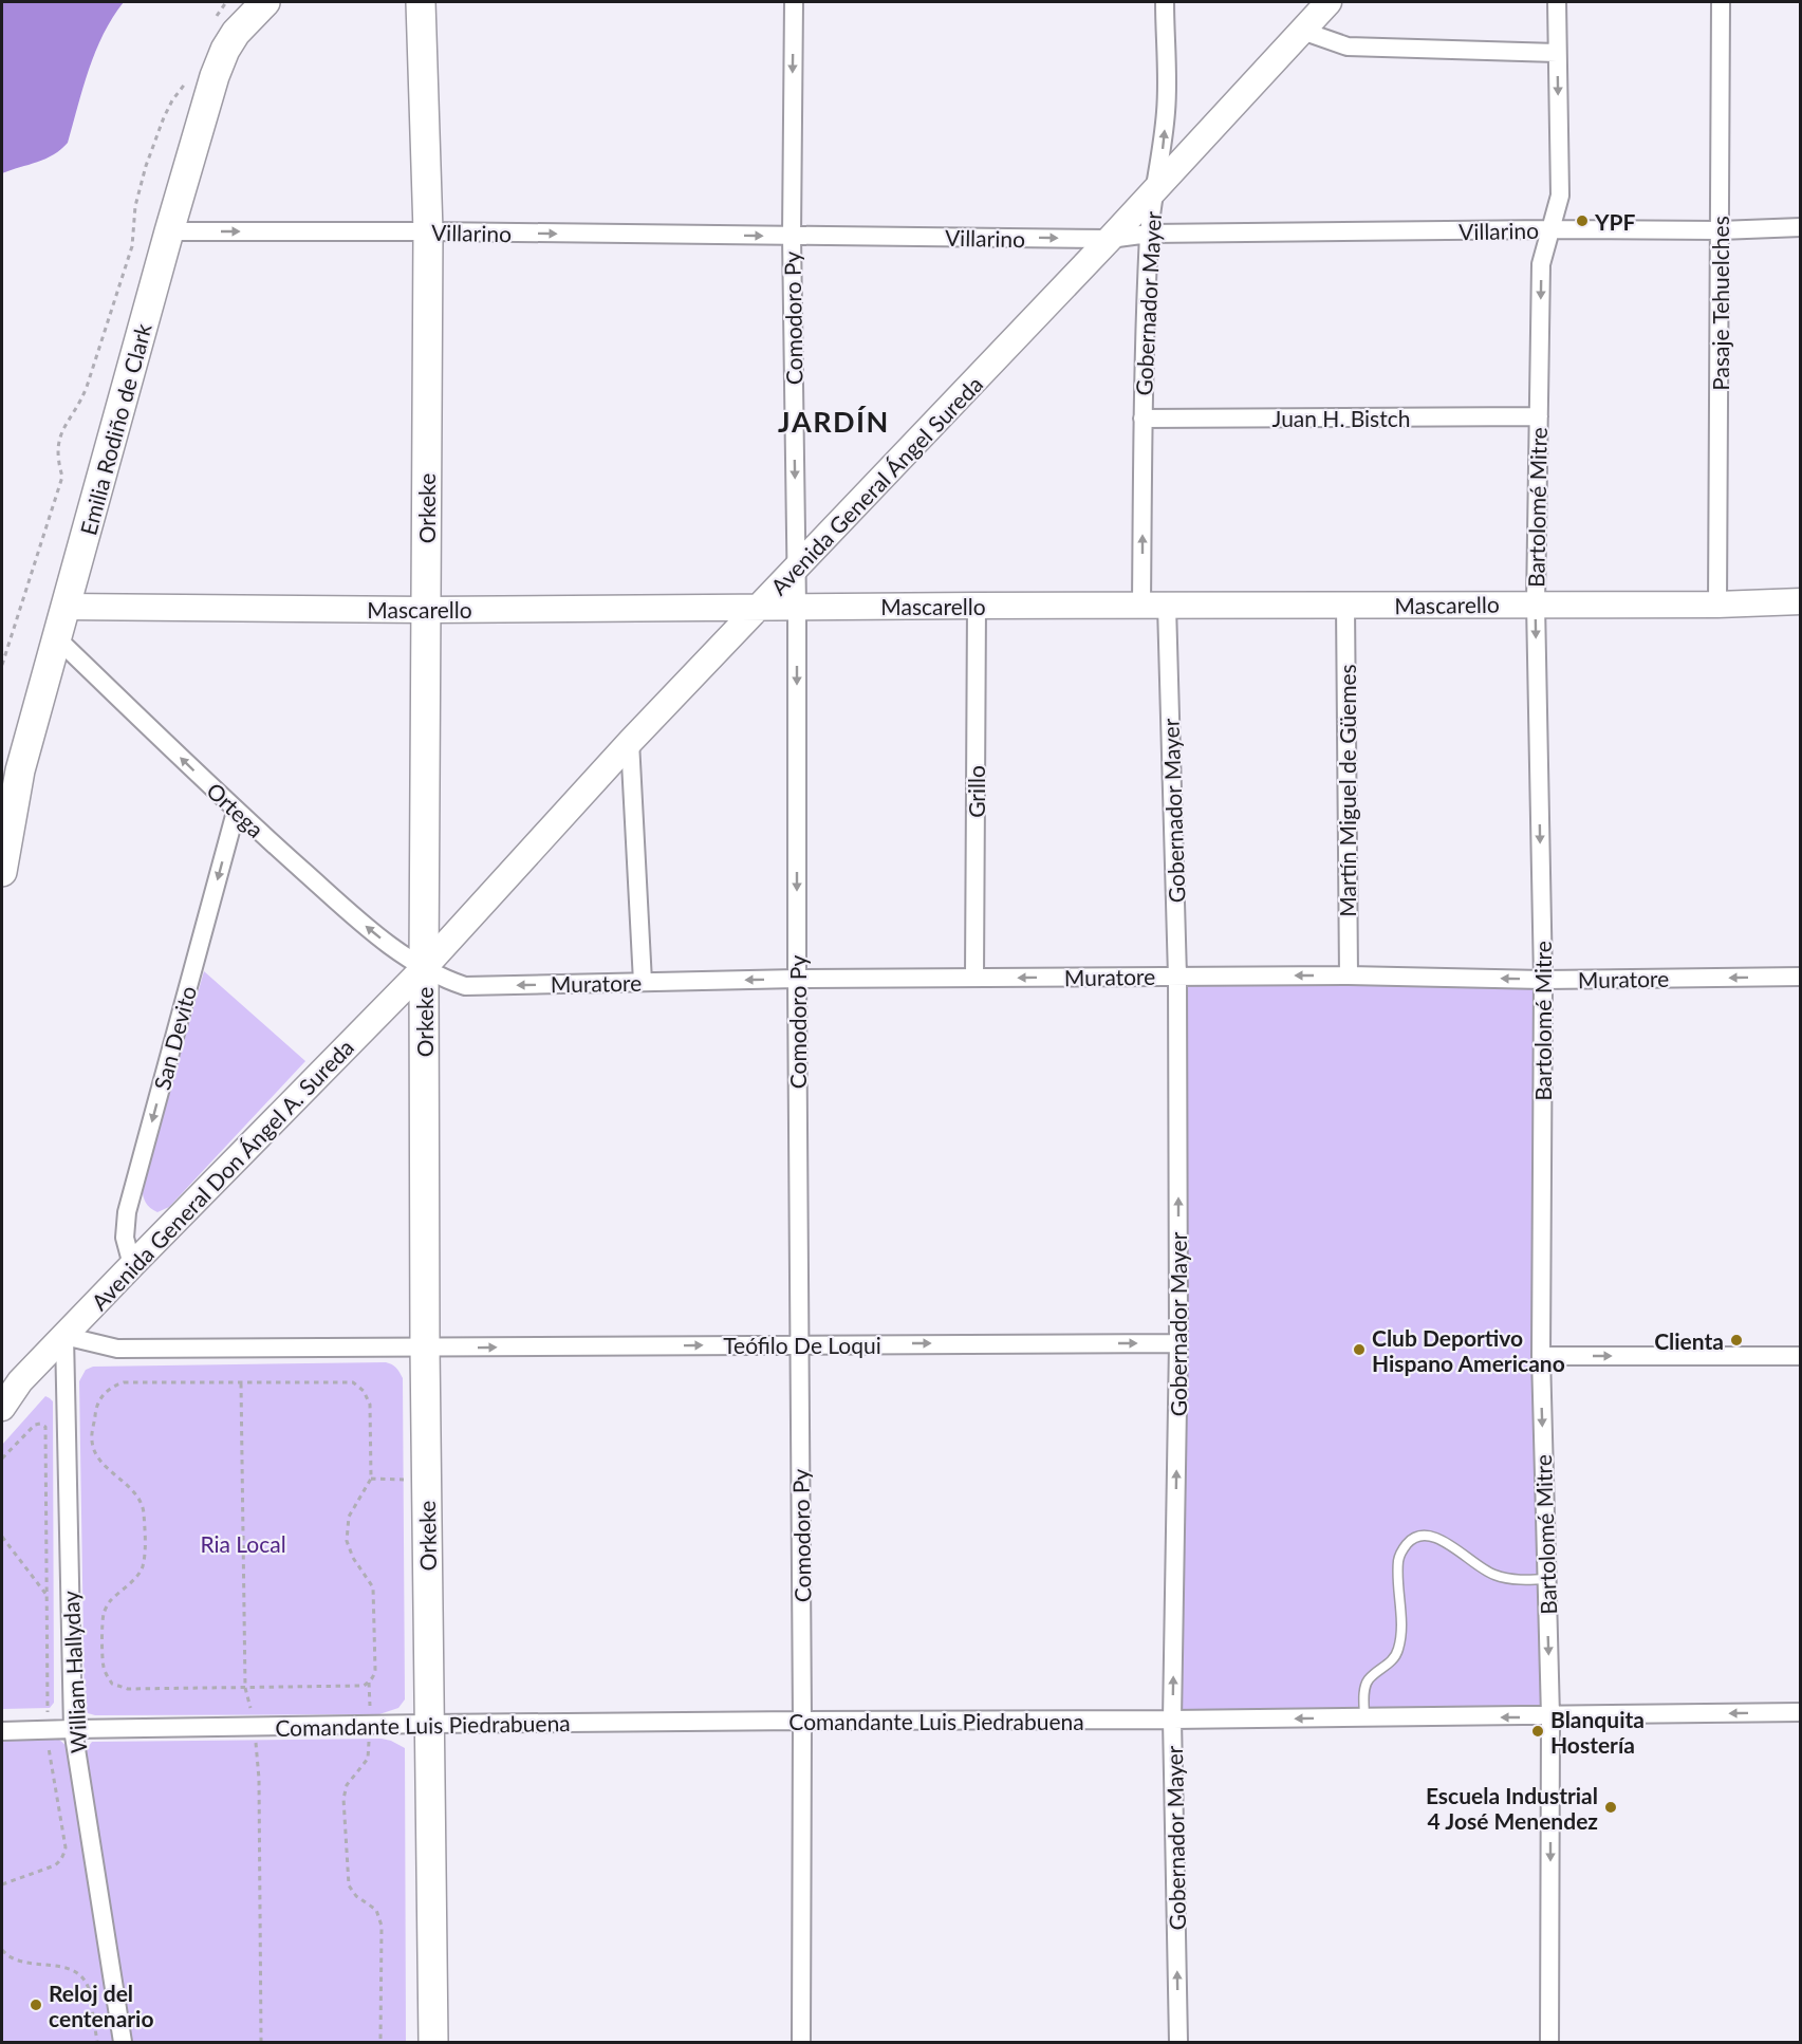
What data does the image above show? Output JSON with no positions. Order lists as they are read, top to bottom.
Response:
{
  "streets": {
    "main road": [
      "Emilia Rodiño de Clark",
      "Avenida General Ángel Sureda",
      "Orkeke",
      "Mascarello",
      "Avenida General Don Ángel A. Sureda"
    ],
    "street": [
      "Villarino",
      "Gobernador Mayer",
      "Pasaje Tehuelches",
      "Comodoro Py",
      "Juan H. Bistch",
      "Bartolomé Mitre",
      "Martín Miguel de Güemes",
      "Grillo",
      "Ortega",
      "Muratore",
      "San Devito",
      "Teófilo De Loqui",
      "William Hallyday",
      "Comandante Luis Piedrabuena"
    ]
  },
  "crossings": [
    ["Villarino", "Gobernador Mayer"],
    ["Villarino", "Pasaje Tehuelches"],
    ["Villarino", "Comodoro Py"],
    ["Villarino", "Emilia Rodiño de Clark"],
    ["Villarino", "Avenida General Ángel Sureda"],
    ["Villarino", "Bartolomé Mitre"],
    ["Villarino", "Orkeke"],
    ["Gobernador Mayer", "Juan H. Bistch"],
    ["Gobernador Mayer", "Avenida General Ángel Sureda"],
    ["Gobernador Mayer", "Mascarello"],
    ["Gobernador Mayer", "Muratore"],
    ["Gobernador Mayer", "Teófilo De Loqui"],
    ["Gobernador Mayer", "Comandante Luis Piedrabuena"],
    ["Pasaje Tehuelches", "Mascarello"],
    ["Comodoro Py", "Avenida General Ángel Sureda"],
    ["Comodoro Py", "Mascarello"],
    ["Comodoro Py", "Muratore"],
    ["Comodoro Py", "Teófilo De Loqui"],
    ["Comodoro Py", "Comandante Luis Piedrabuena"],
    ["Juan H. Bistch", "Bartolomé Mitre"],
    ["Emilia Rodiño de Clark", "Mascarello"],
    ["Emilia Rodiño de Clark", "Ortega"],
    ["Avenida General Ángel Sureda", "Orkeke"],
    ["Avenida General Ángel Sureda", "Mascarello"],
    ["Avenida General Ángel Sureda", "Ortega"],
    ["Avenida General Ángel Sureda", "Muratore"],
    ["Avenida General Ángel Sureda", "Avenida General Don Ángel A. Sureda"],
    ["Bartolomé Mitre", "Mascarello"],
    ["Bartolomé Mitre", "Muratore"],
    ["Bartolomé Mitre", "Comandante Luis Piedrabuena"],
    ["Orkeke", "Mascarello"],
    ["Orkeke", "Ortega"],
    ["Orkeke", "Muratore"],
    ["Orkeke", "Avenida General Don Ángel A. Sureda"],
    ["Orkeke", "Teófilo De Loqui"],
    ["Orkeke", "Comandante Luis Piedrabuena"],
    ["Mascarello", "Martín Miguel de Güemes"],
    ["Mascarello", "Grillo"],
    ["Martín Miguel de Güemes", "Muratore"],
    ["Grillo", "Muratore"],
    ["Ortega", "Muratore"],
    ["Ortega", "San Devito"],
    ["Ortega", "Avenida General Don Ángel A. Sureda"],
    ["Muratore", "Avenida General Don Ángel A. Sureda"],
    ["San Devito", "Avenida General Don Ángel A. Sureda"],
    ["Avenida General Don Ángel A. Sureda", "Teófilo De Loqui"],
    ["Avenida General Don Ángel A. Sureda", "William Hallyday"],
    ["Teófilo De Loqui", "William Hallyday"],
    ["William Hallyday", "Comandante Luis Piedrabuena"]
  ],
  "one_way": [
    "Villarino",
    "Gobernador Mayer",
    "Comodoro Py",
    "Bartolomé Mitre",
    "Ortega",
    "Muratore",
    "San Devito",
    "Teófilo De Loqui",
    "Comandante Luis Piedrabuena"
  ],
  "districts": ["JARDÍN"],
  "parks": ["Ria Local"],
  "places": [
    "YPF",
    "Clienta",
    "Club Deportivo Hispano Americano",
    "Blanquita Hostería",
    "Escuela Industrial 4 José Menendez",
    "Reloj del centenario"
  ]
}
